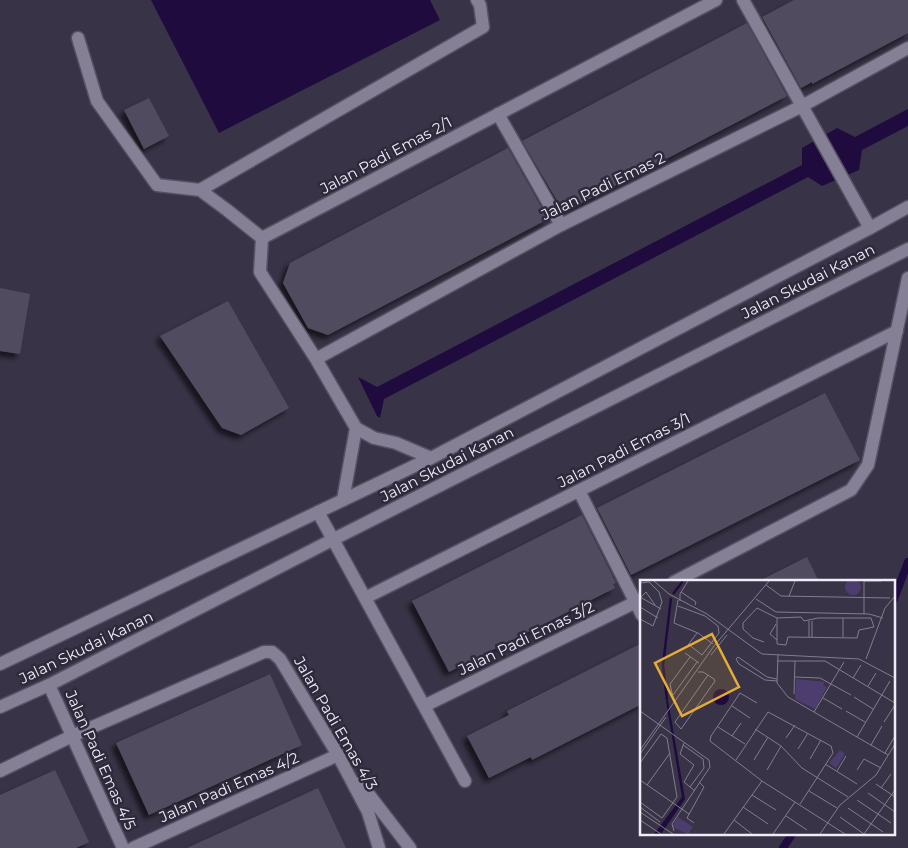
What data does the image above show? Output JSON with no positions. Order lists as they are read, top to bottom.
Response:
{
  "streets": {
    "street": [
      "Jalan Padi Emas 2/1",
      "Jalan Padi Emas 2",
      "Jalan Skudai Kanan",
      "Jalan Padi Emas 3/1",
      "Jalan Padi Emas 3/2",
      "Jalan Padi Emas 4/3",
      "Jalan Padi Emas 4/5",
      "Jalan Padi Emas 4/2"
    ]
  },
  "crossings": [
    ["Jalan Skudai Kanan", "Jalan Padi Emas 4/5"],
    ["Jalan Padi Emas 4/3", "Jalan Padi Emas 4/5"],
    ["Jalan Padi Emas 4/3", "Jalan Padi Emas 4/2"]
  ]
}
